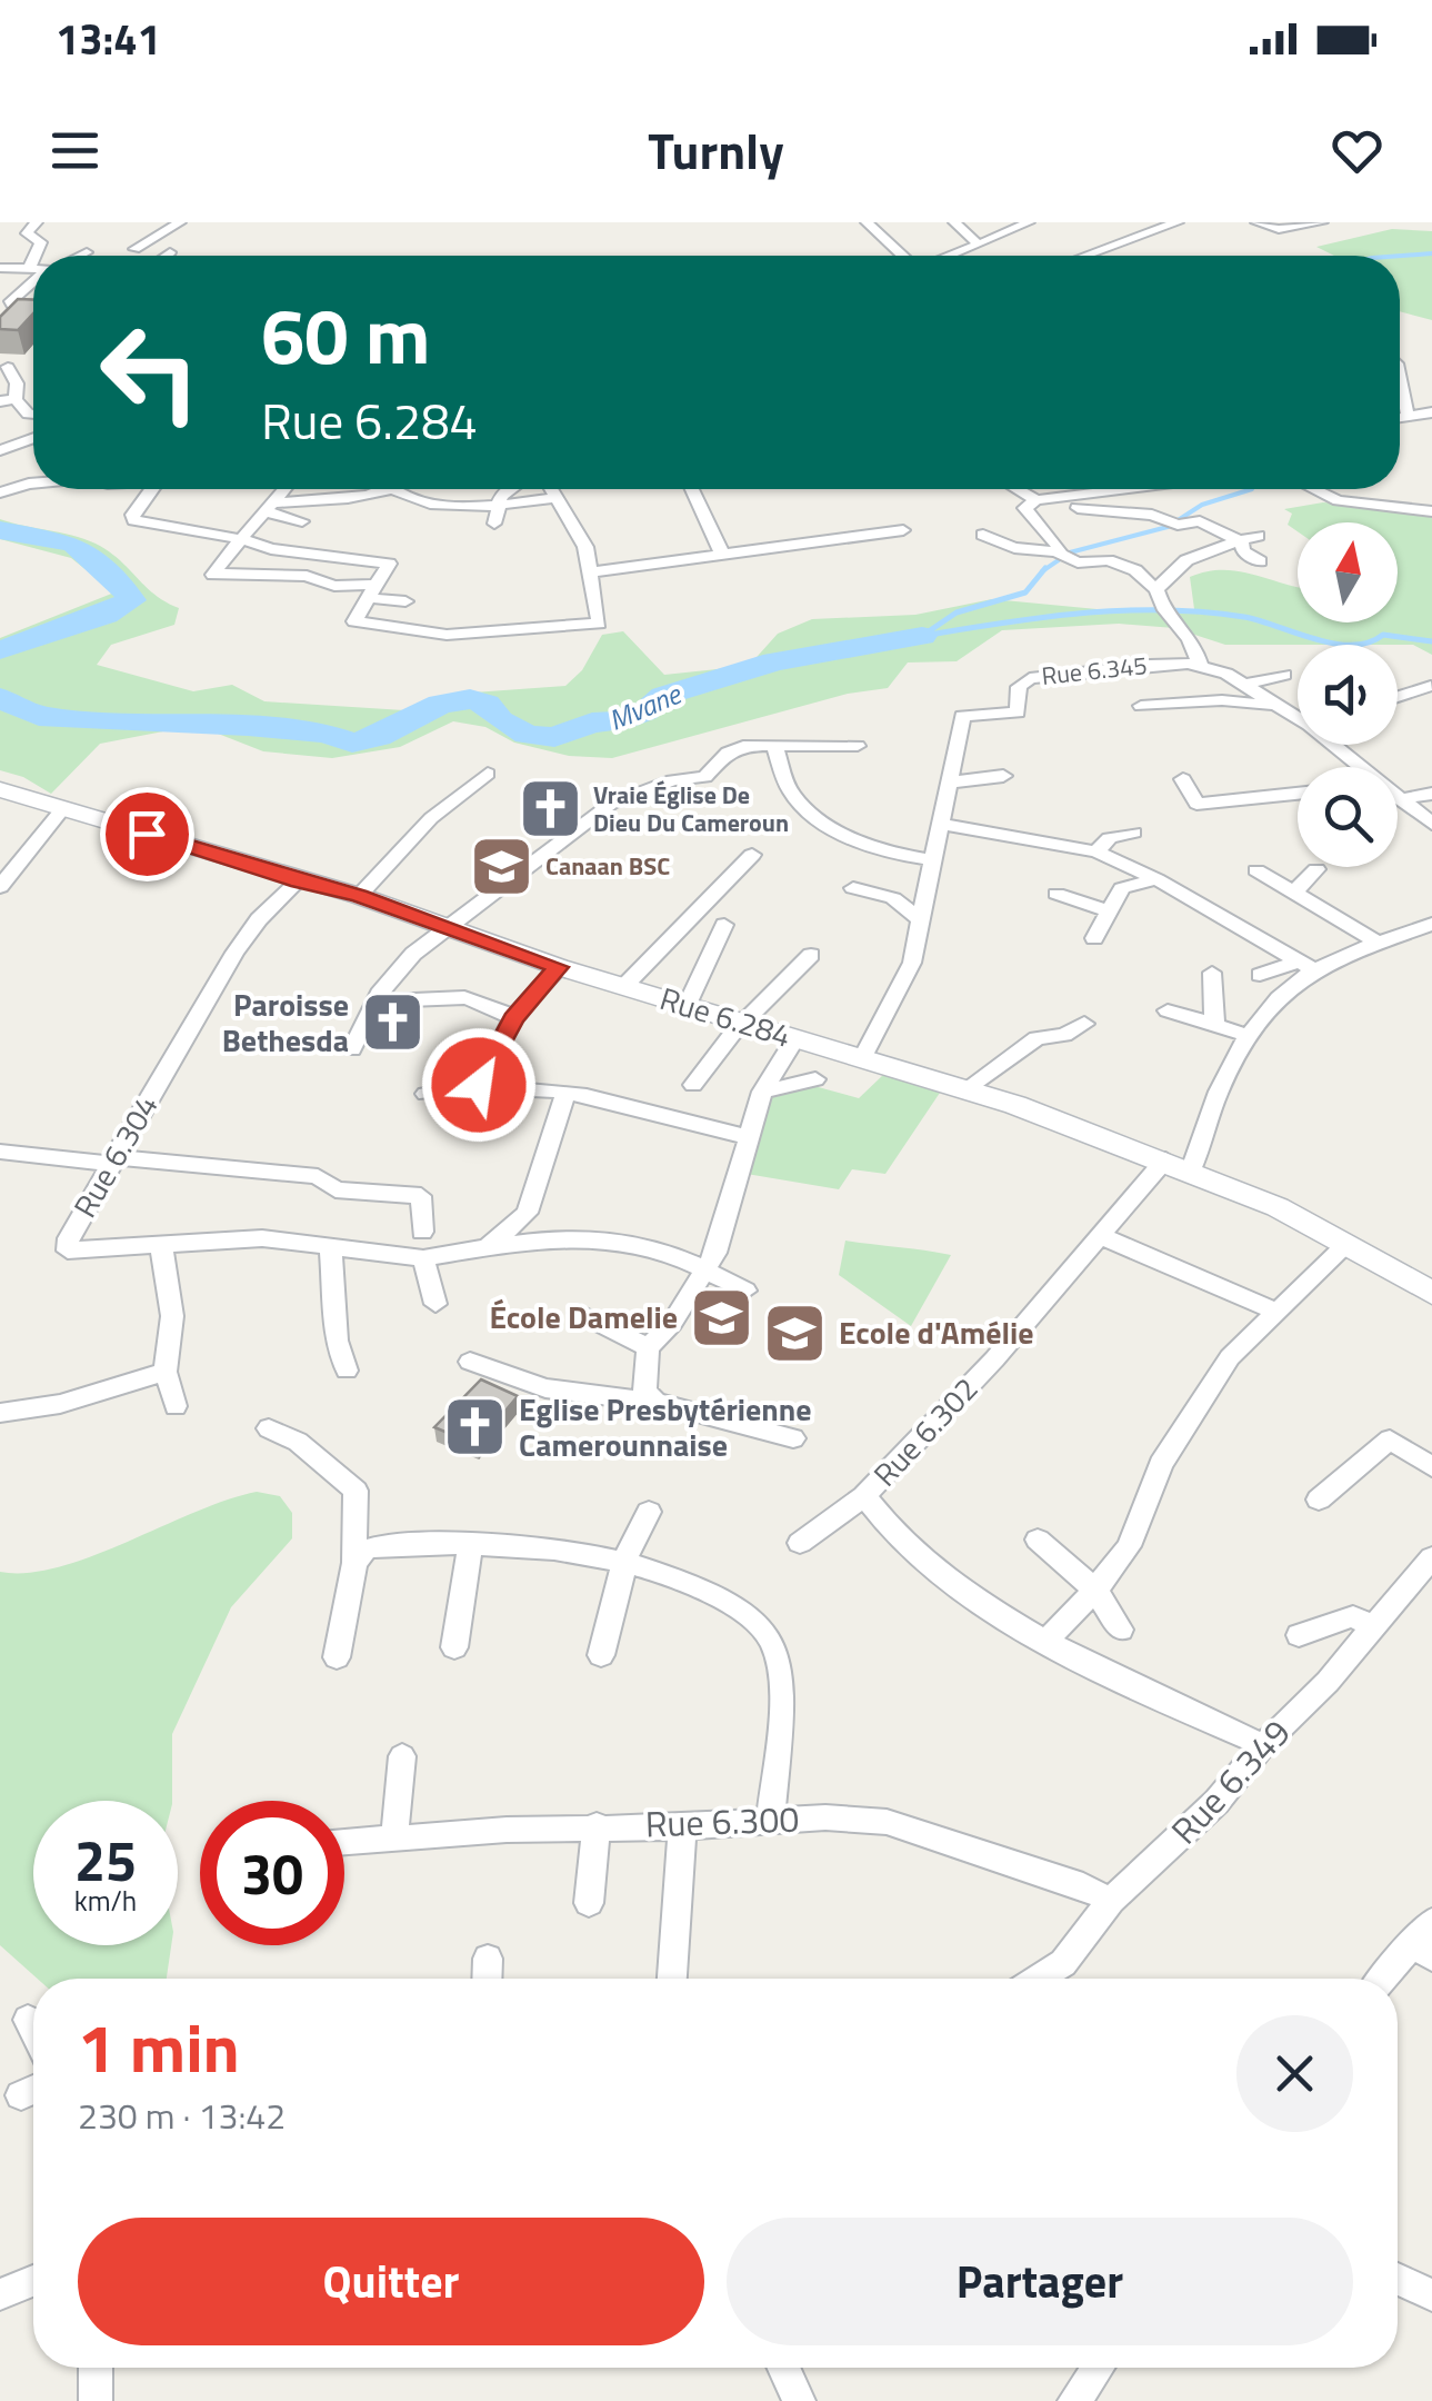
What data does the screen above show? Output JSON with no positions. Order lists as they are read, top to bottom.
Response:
{
  "streets": {
    "street": [
      "Rue 6.345",
      "Rue 6.284",
      "Rue 6.304",
      "Rue 6.302",
      "Rue 6.349",
      "Rue 6.300"
    ]
  },
  "crossings": [
    ["Rue 6.345", "Rue 6.284"],
    ["Rue 6.284", "Rue 6.304"],
    ["Rue 6.284", "Rue 6.302"],
    ["Rue 6.302", "Rue 6.349"],
    ["Rue 6.349", "Rue 6.300"]
  ],
  "water": ["Mvane"],
  "places": {
    "church": ["Vraie Église De Dieu Du Cameroun", "Paroisse Bethesda", "Eglise Presbytérienne Camerounnaise"],
    "school or university": ["Canaan BSC", "École Damelie", "Ecole d'Amélie"]
  },
  "north": "top",
  "page": {
    "status": "13:41",
    "header": "Turnly",
    "turn": ["60 m", "Rue 6.284"],
    "speed": "25 km/h",
    "limit": "30",
    "heading": ["1 min", "230 m · 13:42"],
    "buttons": ["Quitter", "Partager"]
  }
}
